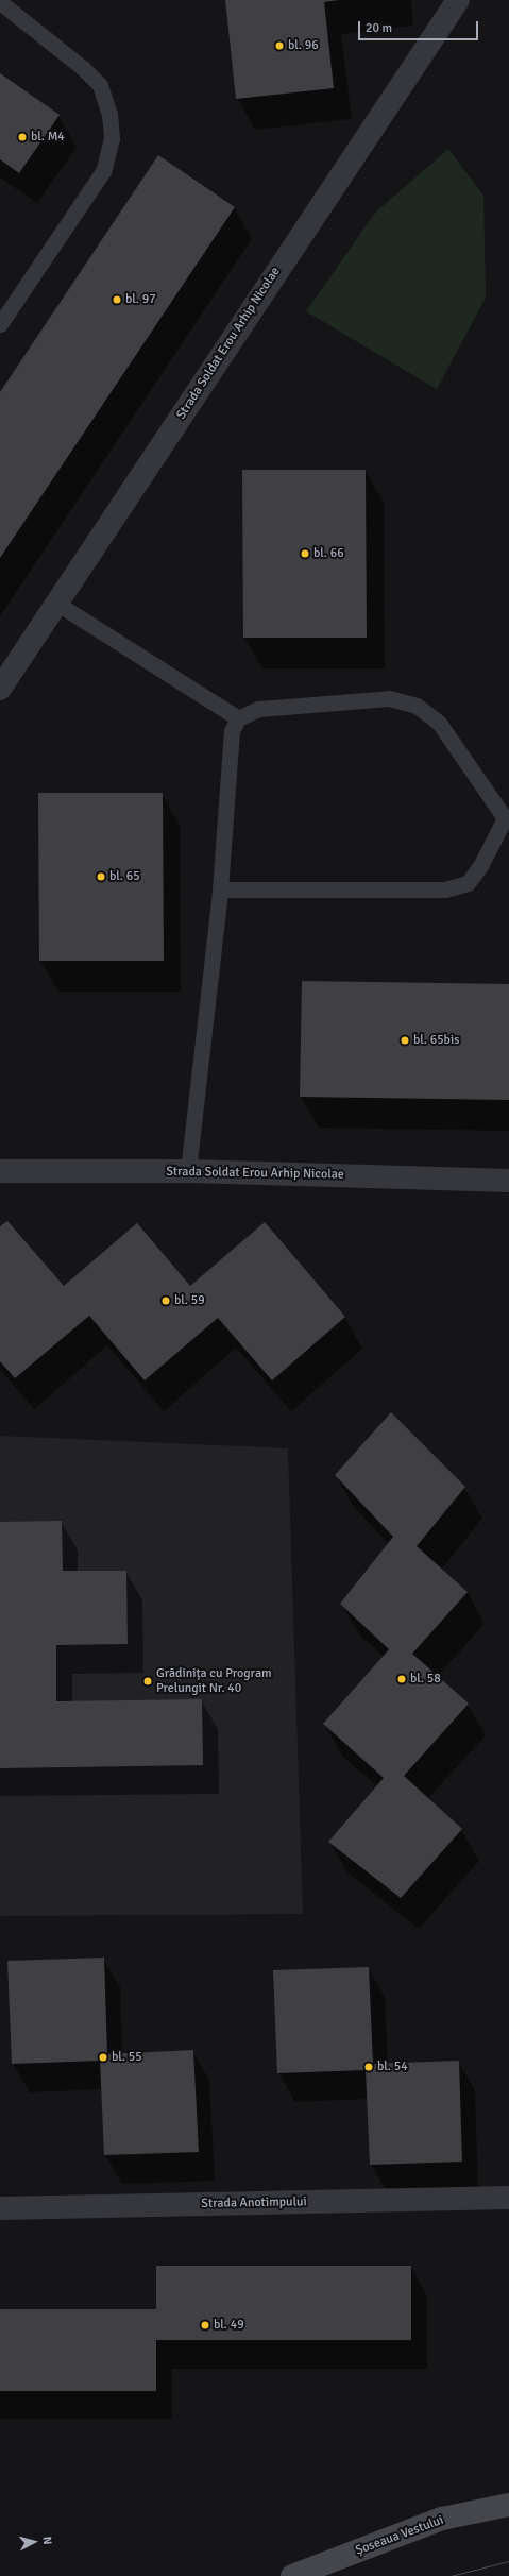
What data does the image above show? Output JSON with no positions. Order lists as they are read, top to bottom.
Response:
{
  "streets": {
    "main road": ["Șoseaua Vestului"],
    "street": ["Strada Soldat Erou Arhip Nicolae", "Strada Anotimpului"]
  },
  "places": [
    "bl. 96",
    "bl. M4",
    "bl. 97",
    "bl. 66",
    "bl. 65",
    "bl. 65bis",
    "bl. 59",
    "bl. 58",
    "Grădinița cu Program Prelungit Nr. 40",
    "bl. 55",
    "bl. 54",
    "bl. 49"
  ],
  "scale_bar": "20 m",
  "north": "right"
}
